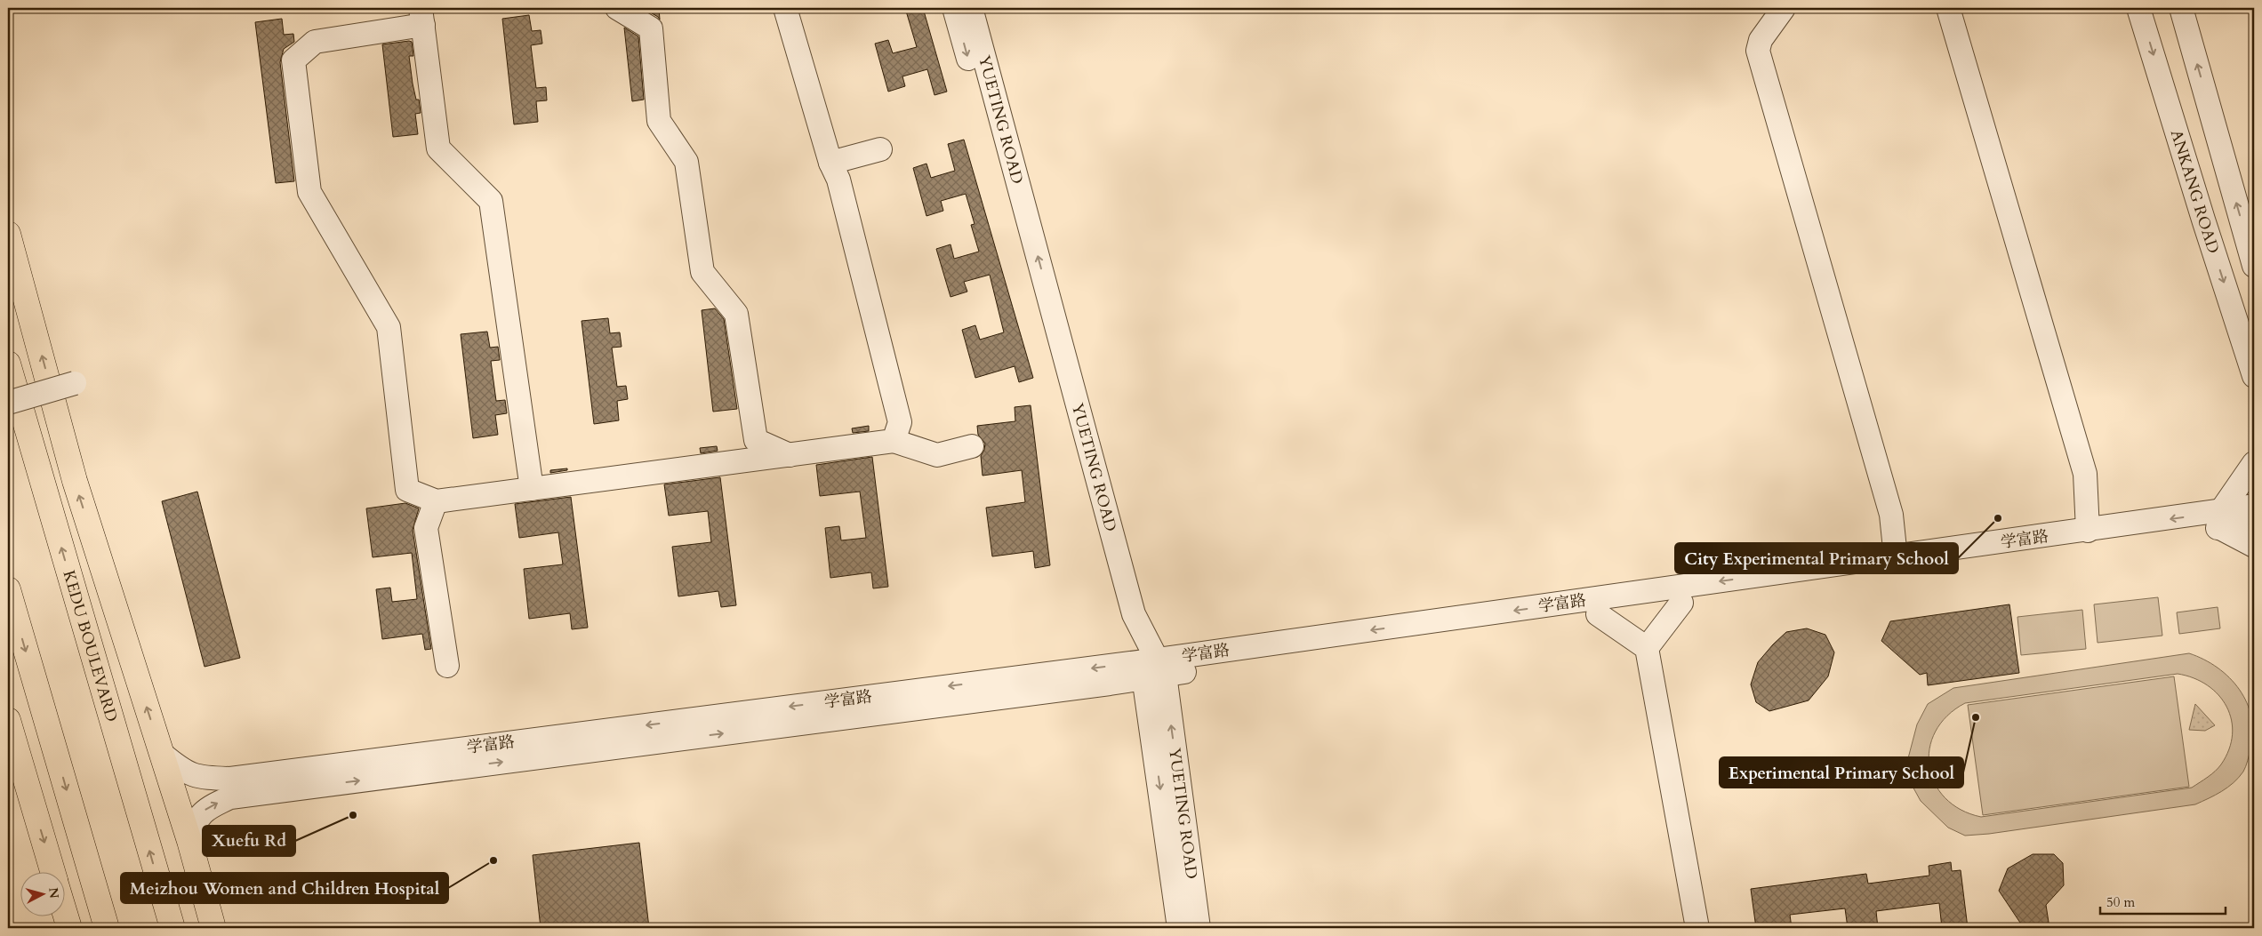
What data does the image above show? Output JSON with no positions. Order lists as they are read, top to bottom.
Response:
{
  "streets": {
    "main road": ["KEDU BOULEVARD"],
    "street": ["YUETING ROAD", "ANKANG ROAD", "学富路"]
  },
  "crossings": [
    ["YUETING ROAD", "学富路"]
  ],
  "places": [
    "City Experimental Primary School",
    "Experimental Primary School",
    "Xuefu Rd",
    "Meizhou Women and Children Hospital"
  ],
  "scale_bar": "50 m",
  "north": "right"
}
